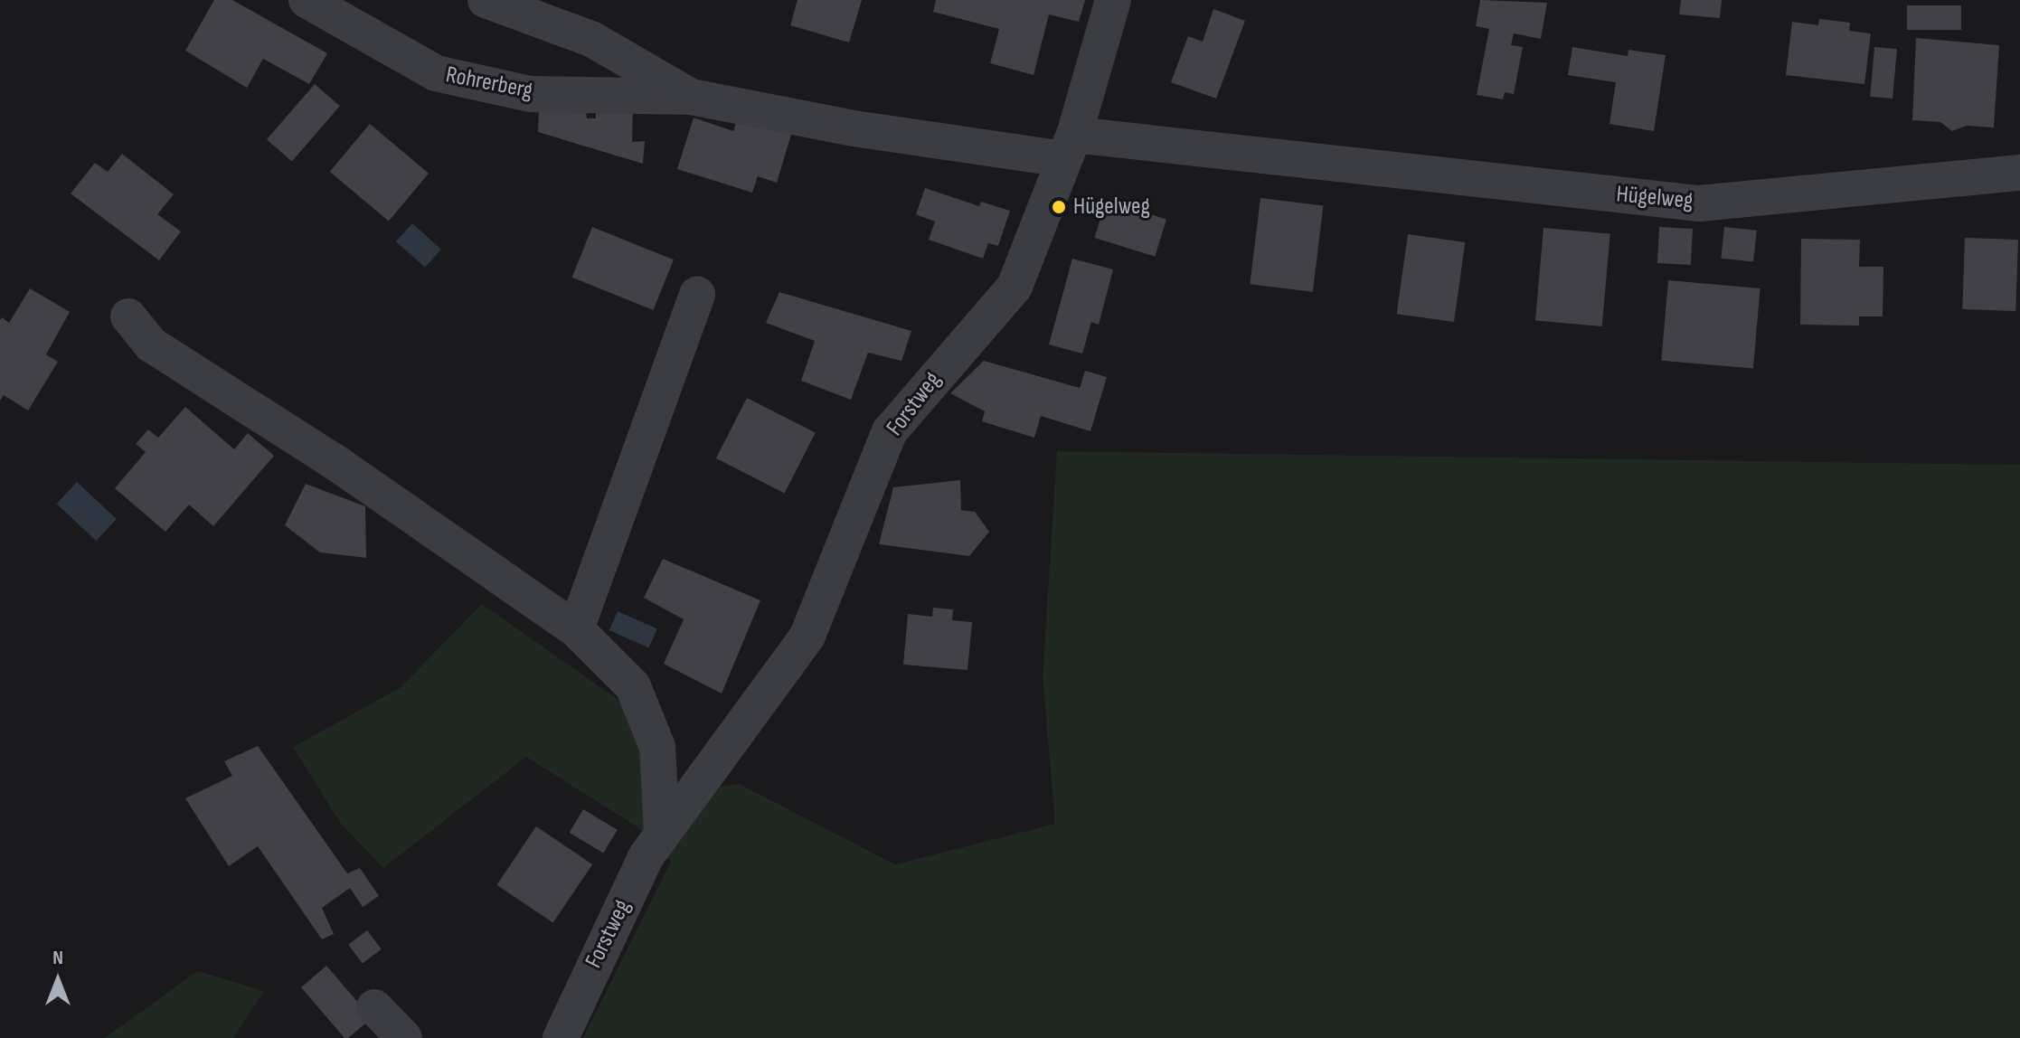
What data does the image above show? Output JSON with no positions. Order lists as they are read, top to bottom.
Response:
{
  "streets": {
    "street": ["Rohrerberg", "Hügelweg", "Forstweg"]
  },
  "crossings": [
    ["Rohrerberg", "Hügelweg"],
    ["Rohrerberg", "Forstweg"],
    ["Hügelweg", "Forstweg"]
  ],
  "places": ["Hügelweg"],
  "north": "top"
}
